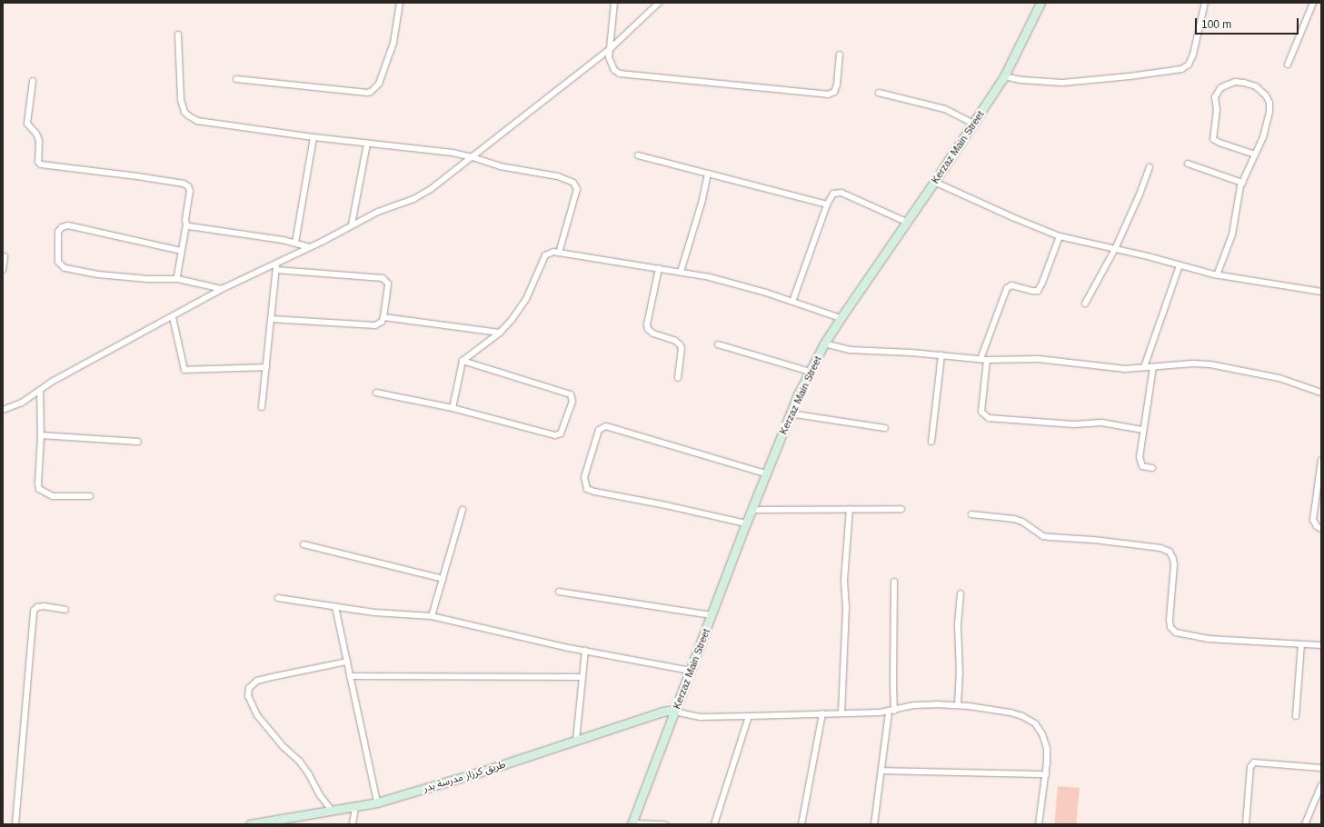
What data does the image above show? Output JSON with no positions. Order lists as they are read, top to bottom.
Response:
{
  "streets": {
    "street": ["Kerzaz Main Street", "طريق كرزاز مدرسة بدر"]
  },
  "crossings": [
    ["Kerzaz Main Street", "طريق كرزاز مدرسة بدر"]
  ],
  "scale_bar": "100 m"
}
